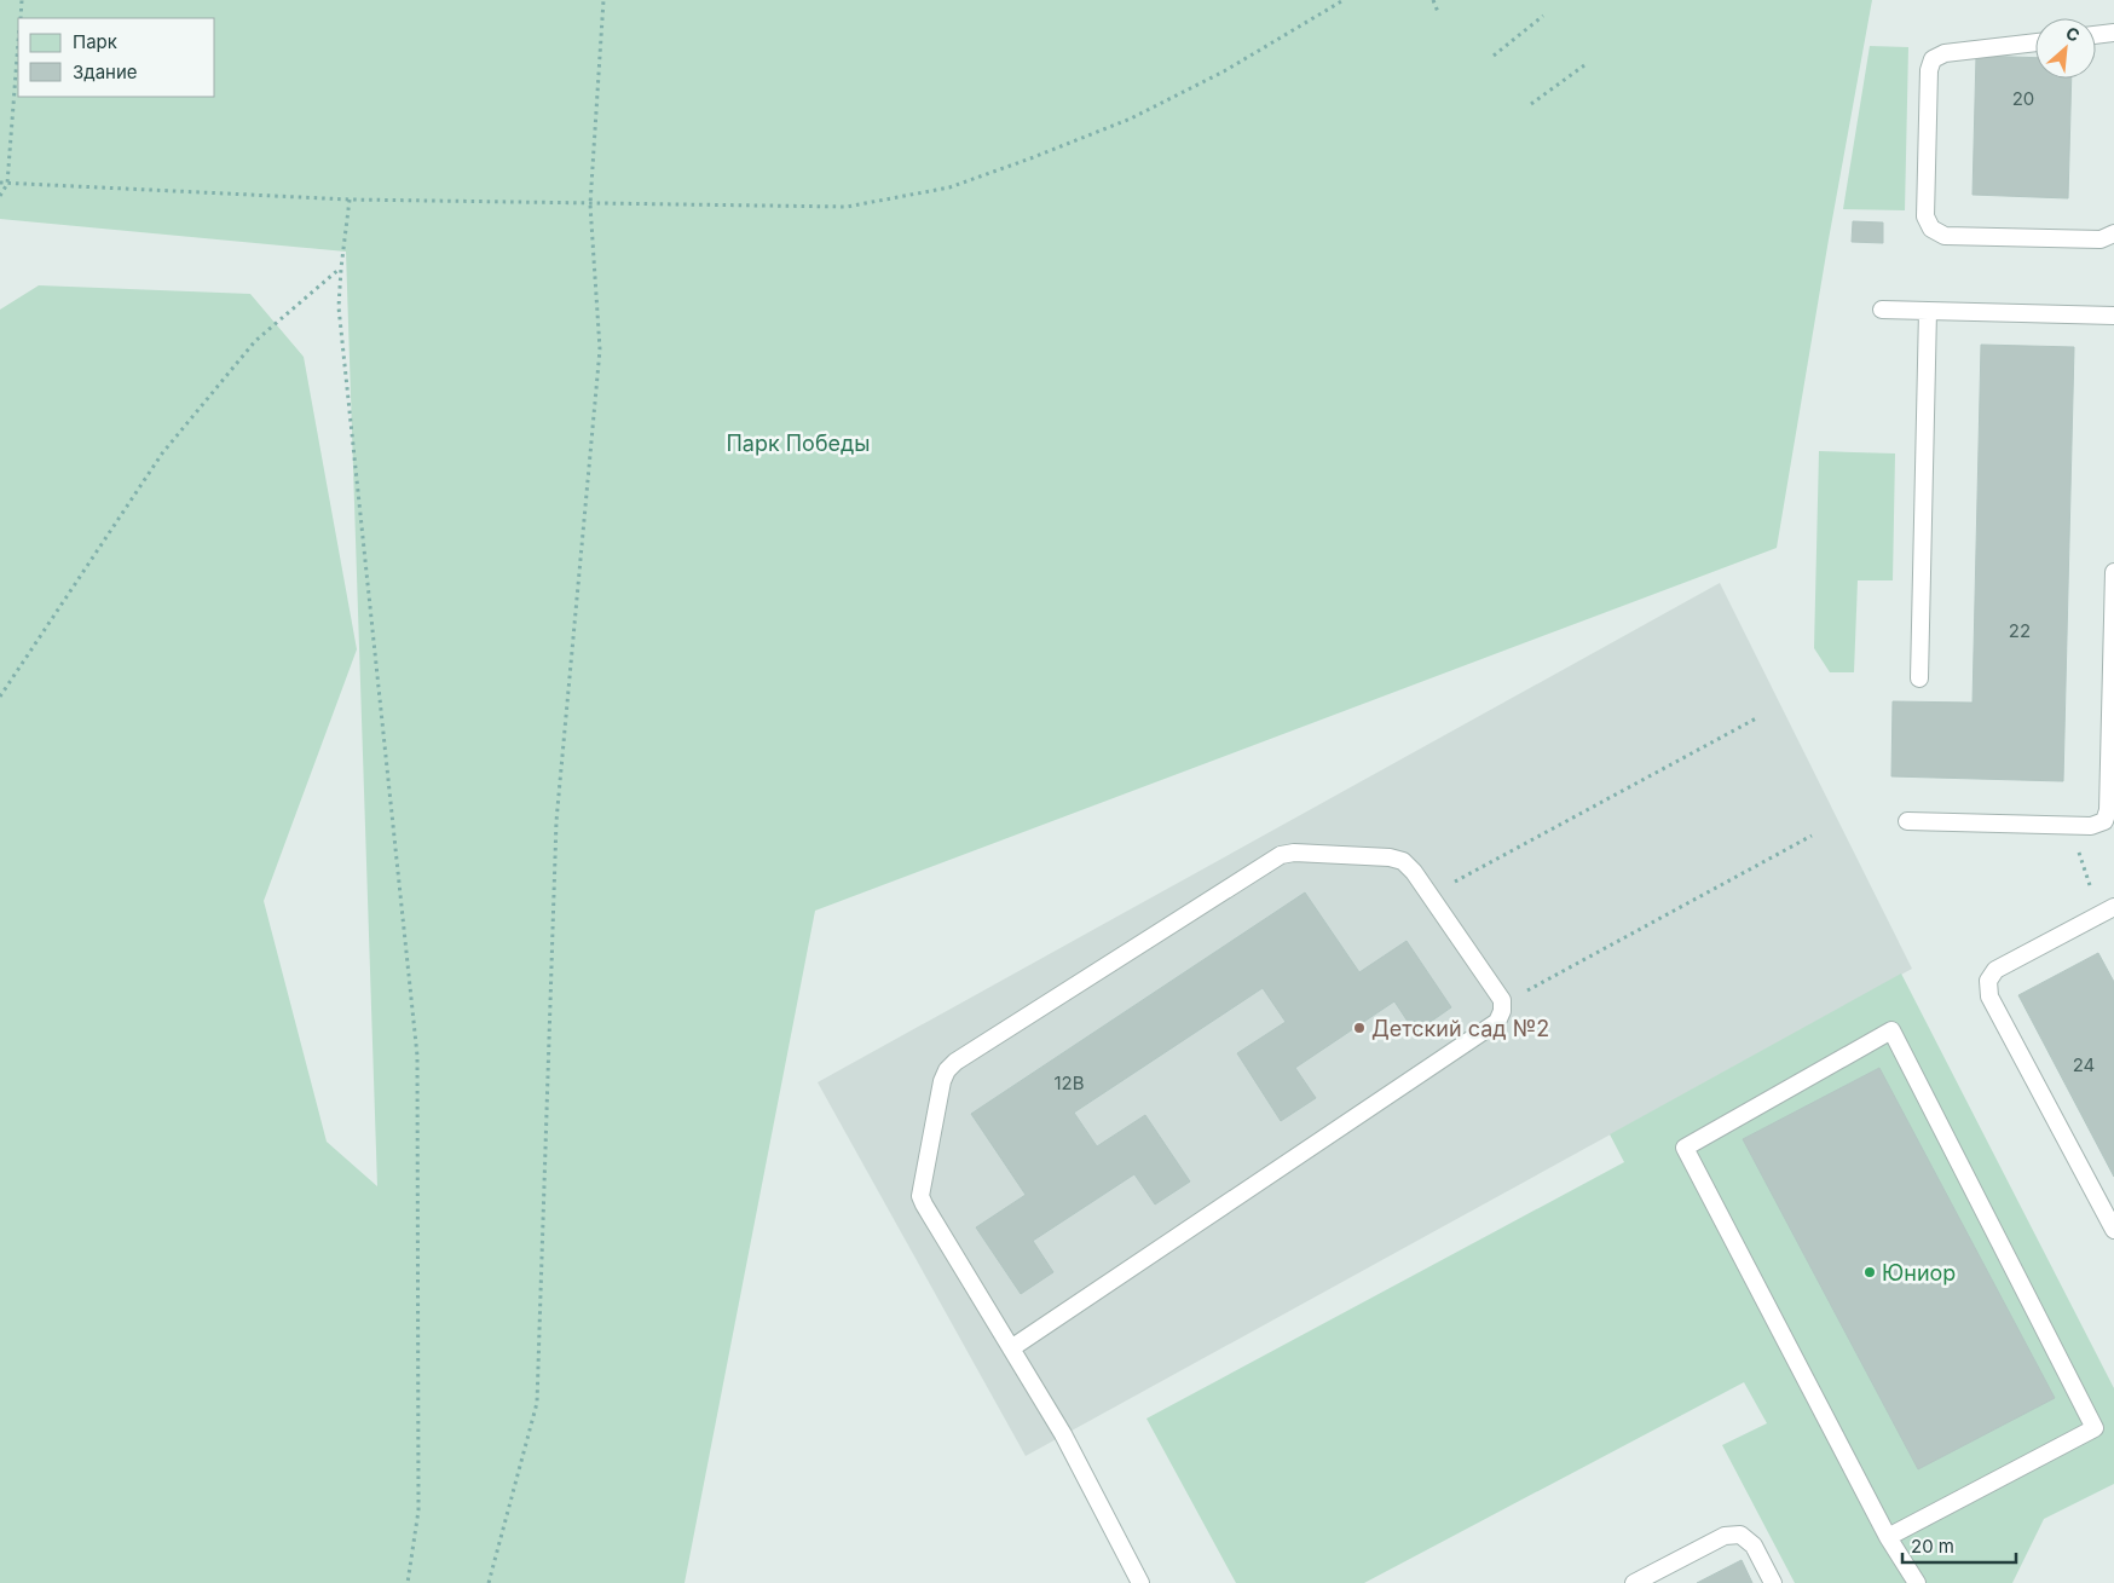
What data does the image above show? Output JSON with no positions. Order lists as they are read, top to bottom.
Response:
{
  "parks": ["Парк Победы"],
  "places": ["Детский сад №2", "Юниор"],
  "house_numbers": [
    "20",
    "22",
    "24",
    "12В"
  ],
  "legend": ["Парк", "Здание"],
  "scale_bar": "20 m",
  "north": "top right"
}
